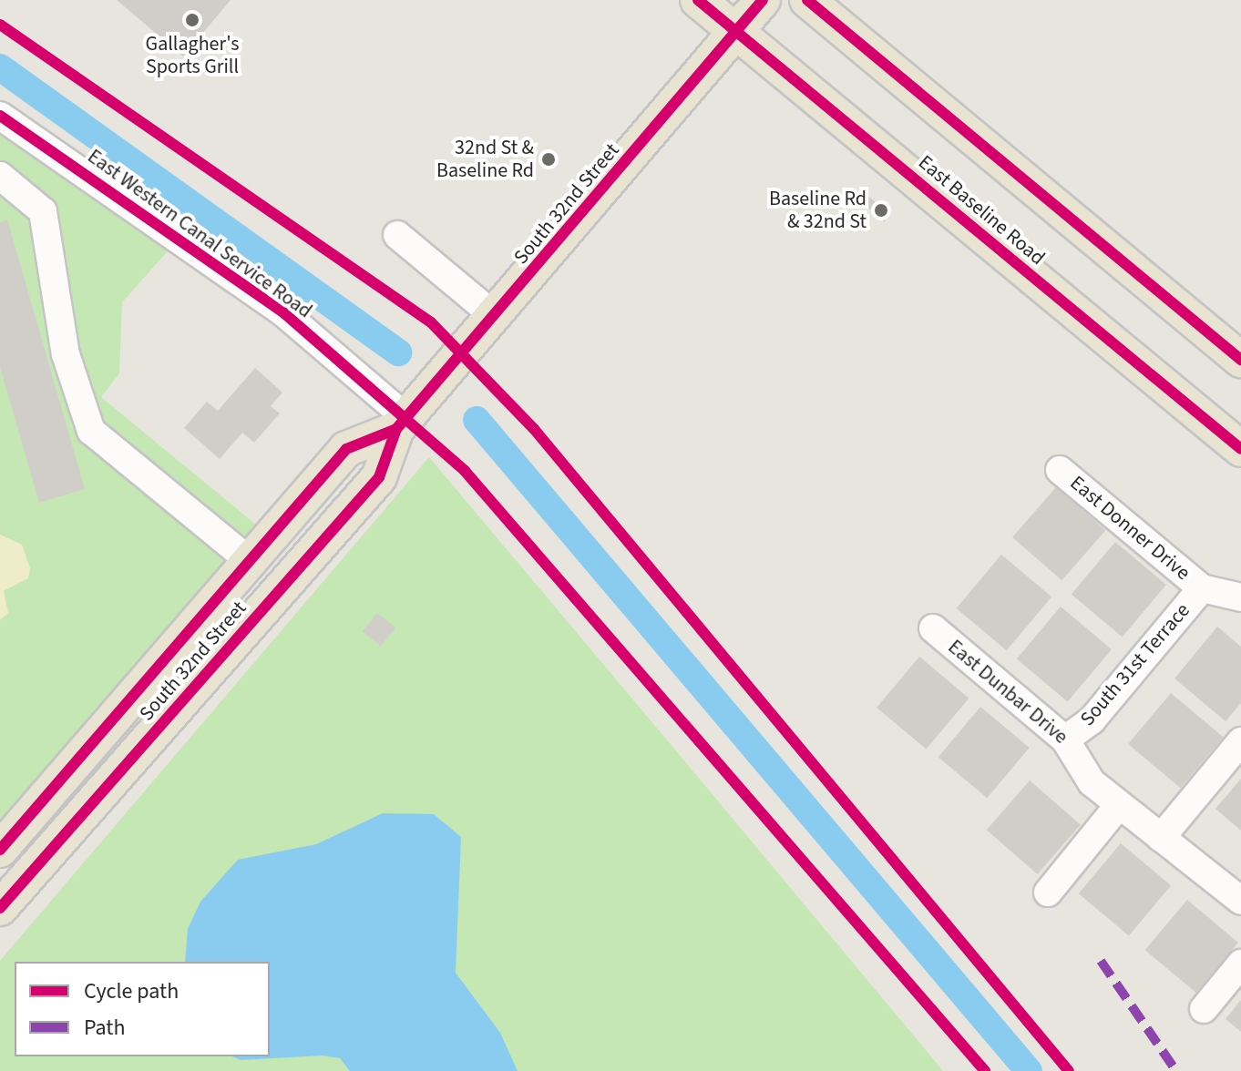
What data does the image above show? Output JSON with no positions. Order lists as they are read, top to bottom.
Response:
{
  "streets": {
    "main road": ["South 32nd Street", "East Baseline Road"],
    "street": [
      "East Western Canal Service Road",
      "East Donner Drive",
      "South 31st Terrace",
      "East Dunbar Drive"
    ]
  },
  "crossings": [
    ["South 32nd Street", "East Baseline Road"],
    ["South 32nd Street", "East Western Canal Service Road"],
    ["East Donner Drive", "South 31st Terrace"],
    ["South 31st Terrace", "East Dunbar Drive"]
  ],
  "places": ["Gallagher's Sports Grill", "32nd St & Baseline Rd", "Baseline Rd & 32nd St"],
  "legend": ["Cycle path", "Path"]
}
